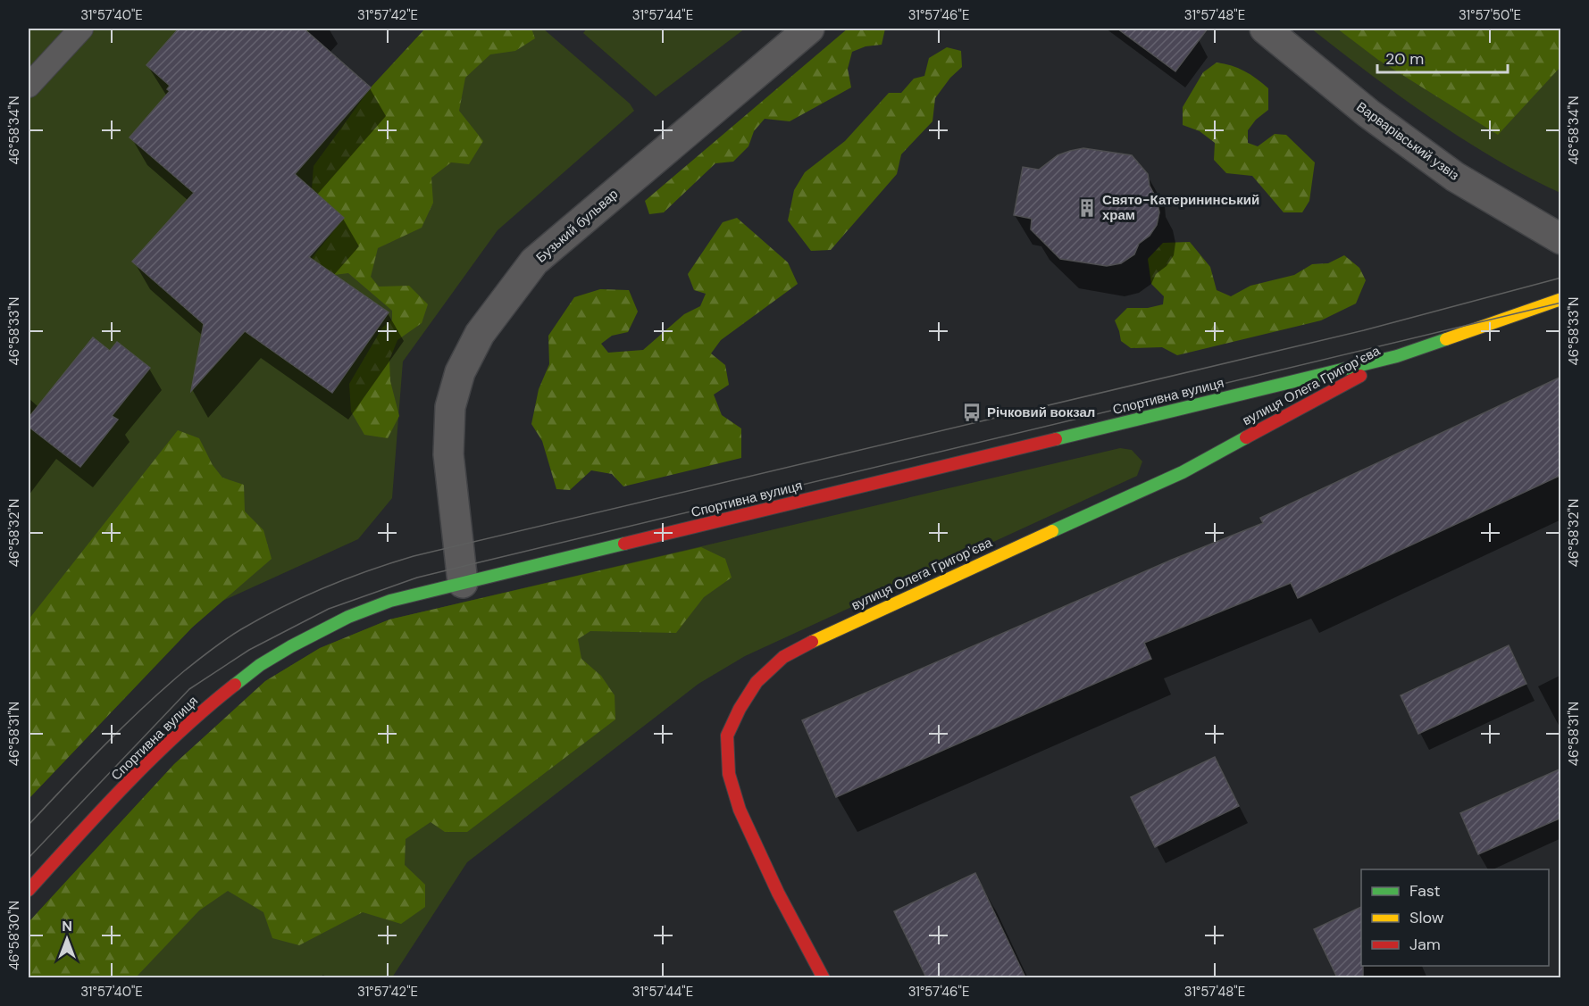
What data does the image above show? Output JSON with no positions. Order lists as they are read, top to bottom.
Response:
{
  "streets": {
    "street": [
      "Варварівський узвіз",
      "Бузький бульвар",
      "вулиця Олега Григорʼєва",
      "Спортивна вулиця"
    ]
  },
  "crossings": [
    ["Бузький бульвар", "Спортивна вулиця"],
    ["вулиця Олега Григорʼєва", "Спортивна вулиця"]
  ],
  "places": {
    "building": ["Свято-Катерининський храм"],
    "bus stop": ["Річковий вокзал"]
  },
  "legend": ["Fast", "Slow", "Jam"],
  "scale_bar": "20 m",
  "north": "top",
  "coordinates": [
    "31°57'40\"E",
    "31°57'42\"E",
    "31°57'44\"E",
    "31°57'46\"E",
    "31°57'48\"E",
    "31°57'50\"E",
    "46°58'34\"N",
    "46°58'33\"N",
    "46°58'32\"N",
    "46°58'31\"N",
    "46°58'30\"N"
  ]
}
